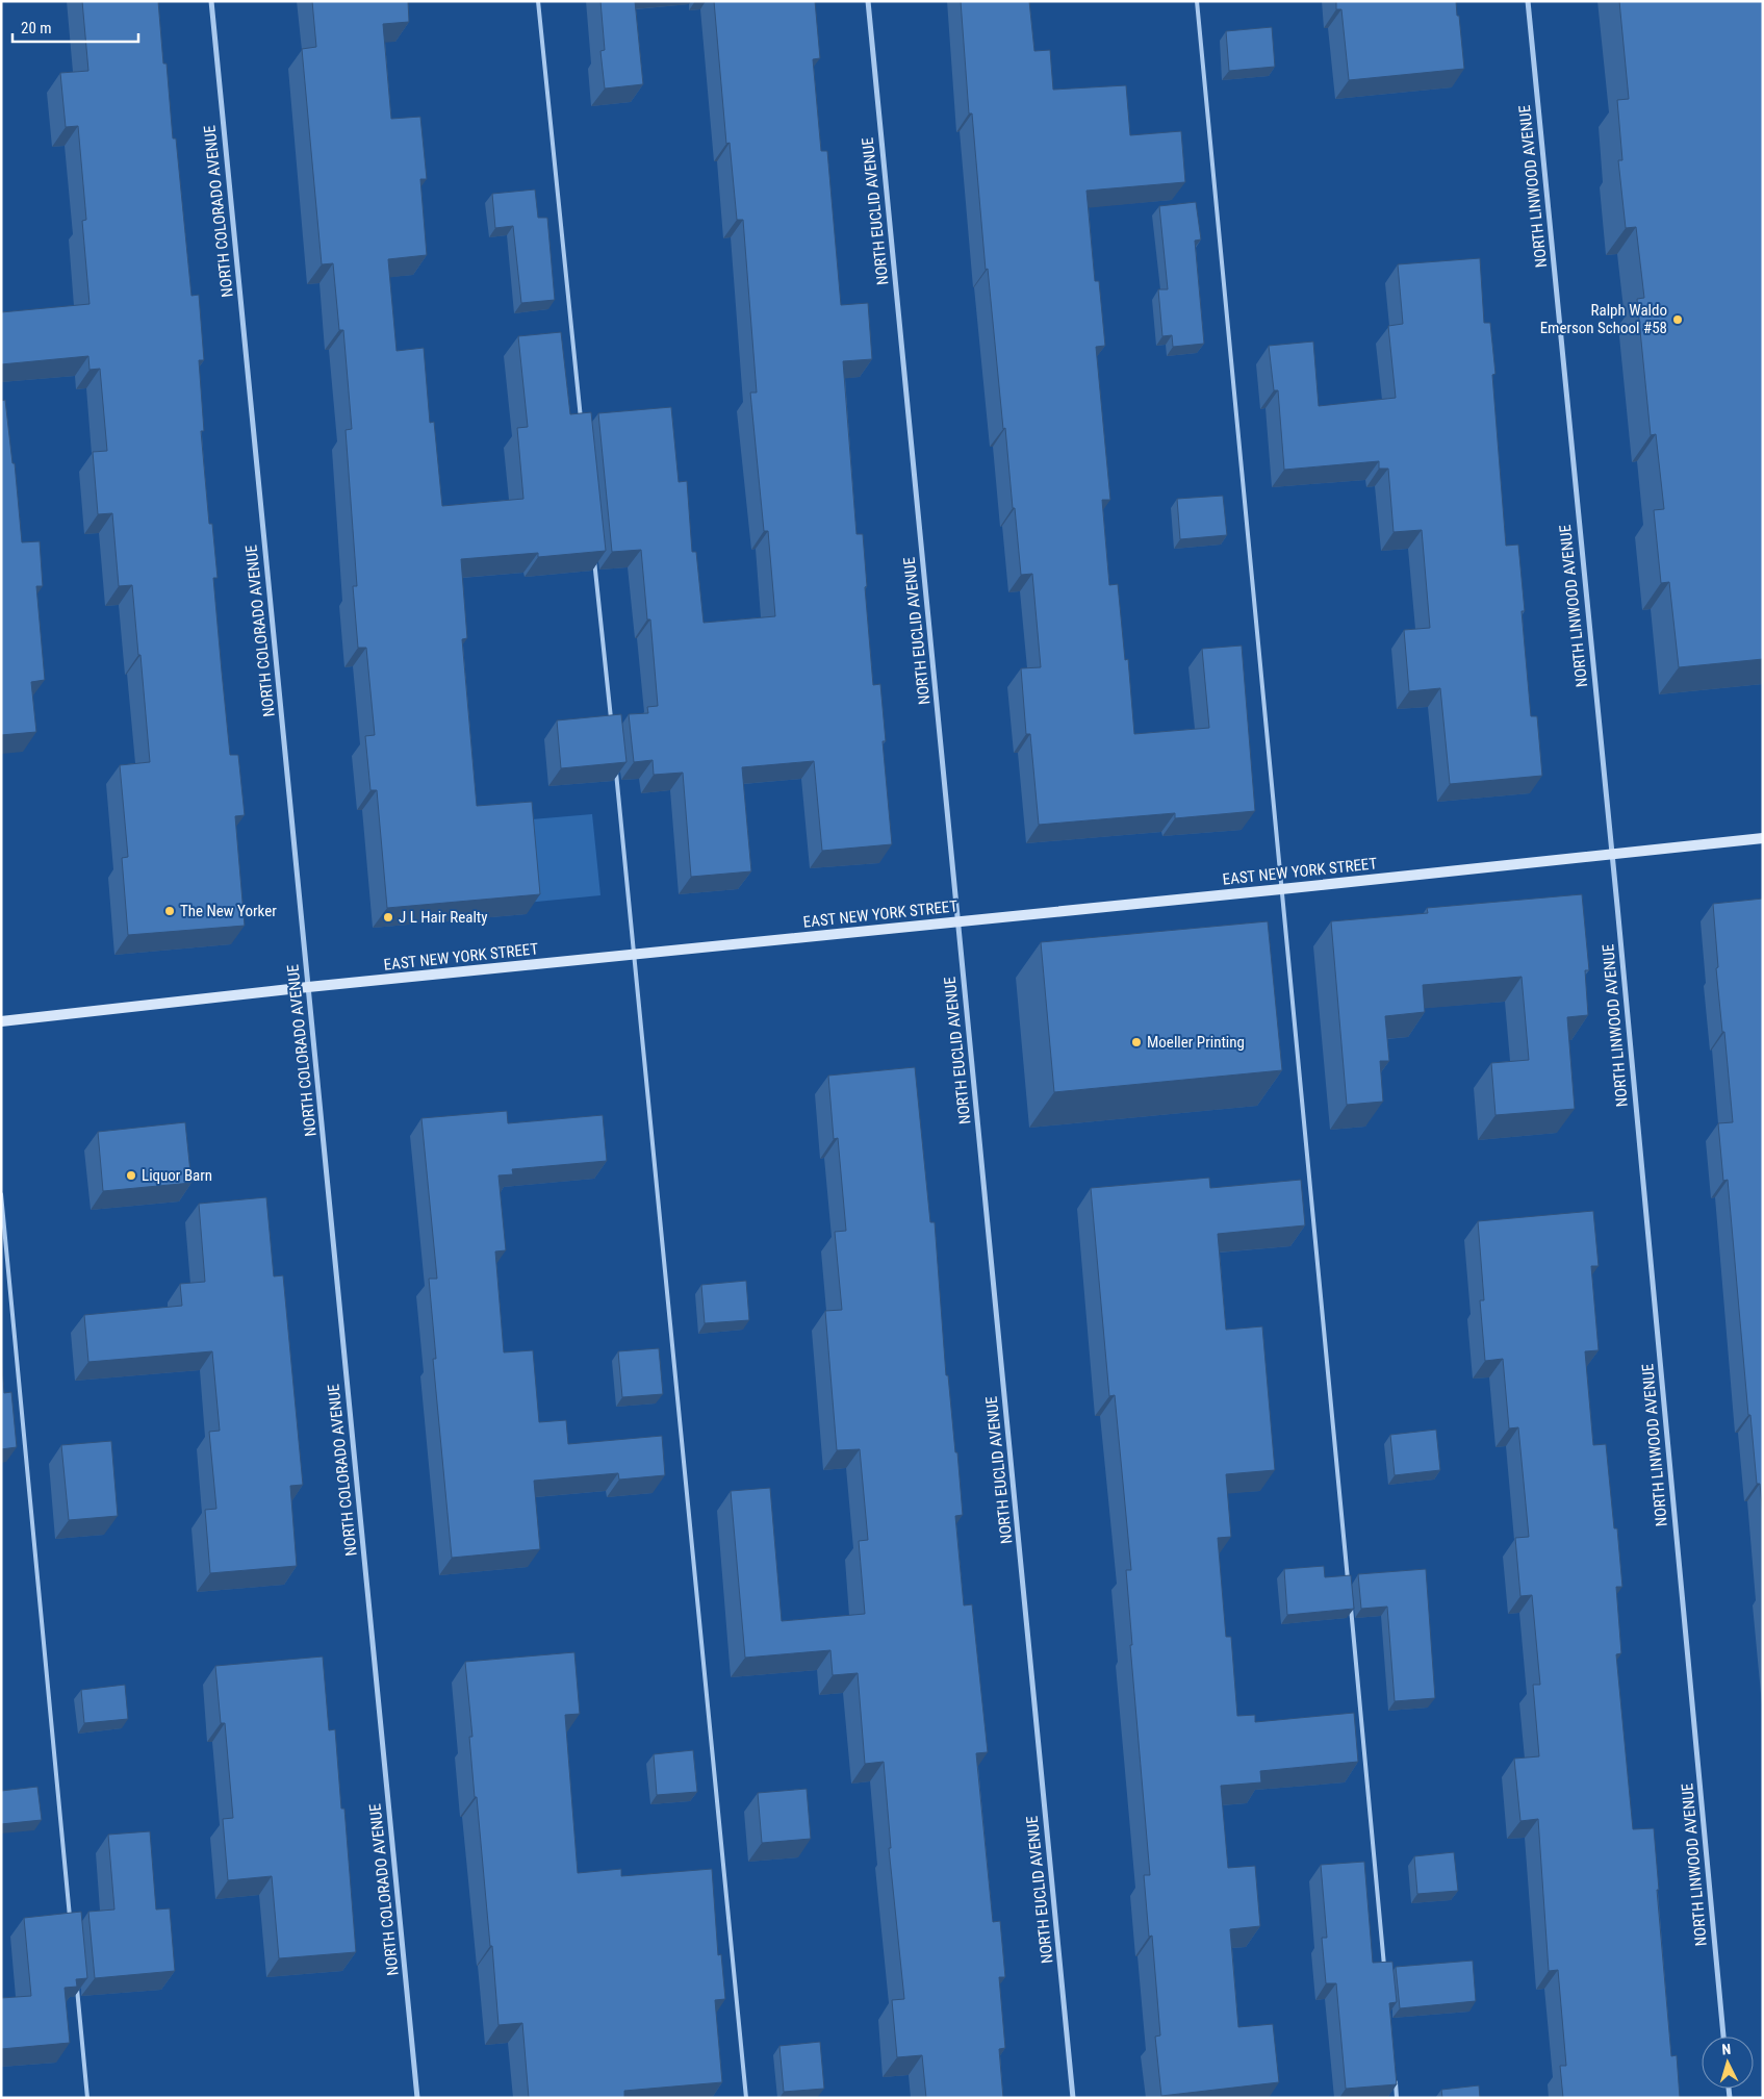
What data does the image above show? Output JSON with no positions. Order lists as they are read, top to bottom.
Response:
{
  "streets": {
    "main road": ["EAST NEW YORK STREET"],
    "street": ["NORTH LINWOOD AVENUE", "NORTH COLORADO AVENUE", "NORTH EUCLID AVENUE"]
  },
  "crossings": [
    ["NORTH LINWOOD AVENUE", "EAST NEW YORK STREET"],
    ["NORTH COLORADO AVENUE", "EAST NEW YORK STREET"],
    ["NORTH EUCLID AVENUE", "EAST NEW YORK STREET"]
  ],
  "places": [
    "Ralph Waldo Emerson School #58",
    "The New Yorker",
    "J L Hair Realty",
    "Moeller Printing",
    "Liquor Barn"
  ],
  "scale_bar": "20 m",
  "north": "top"
}
